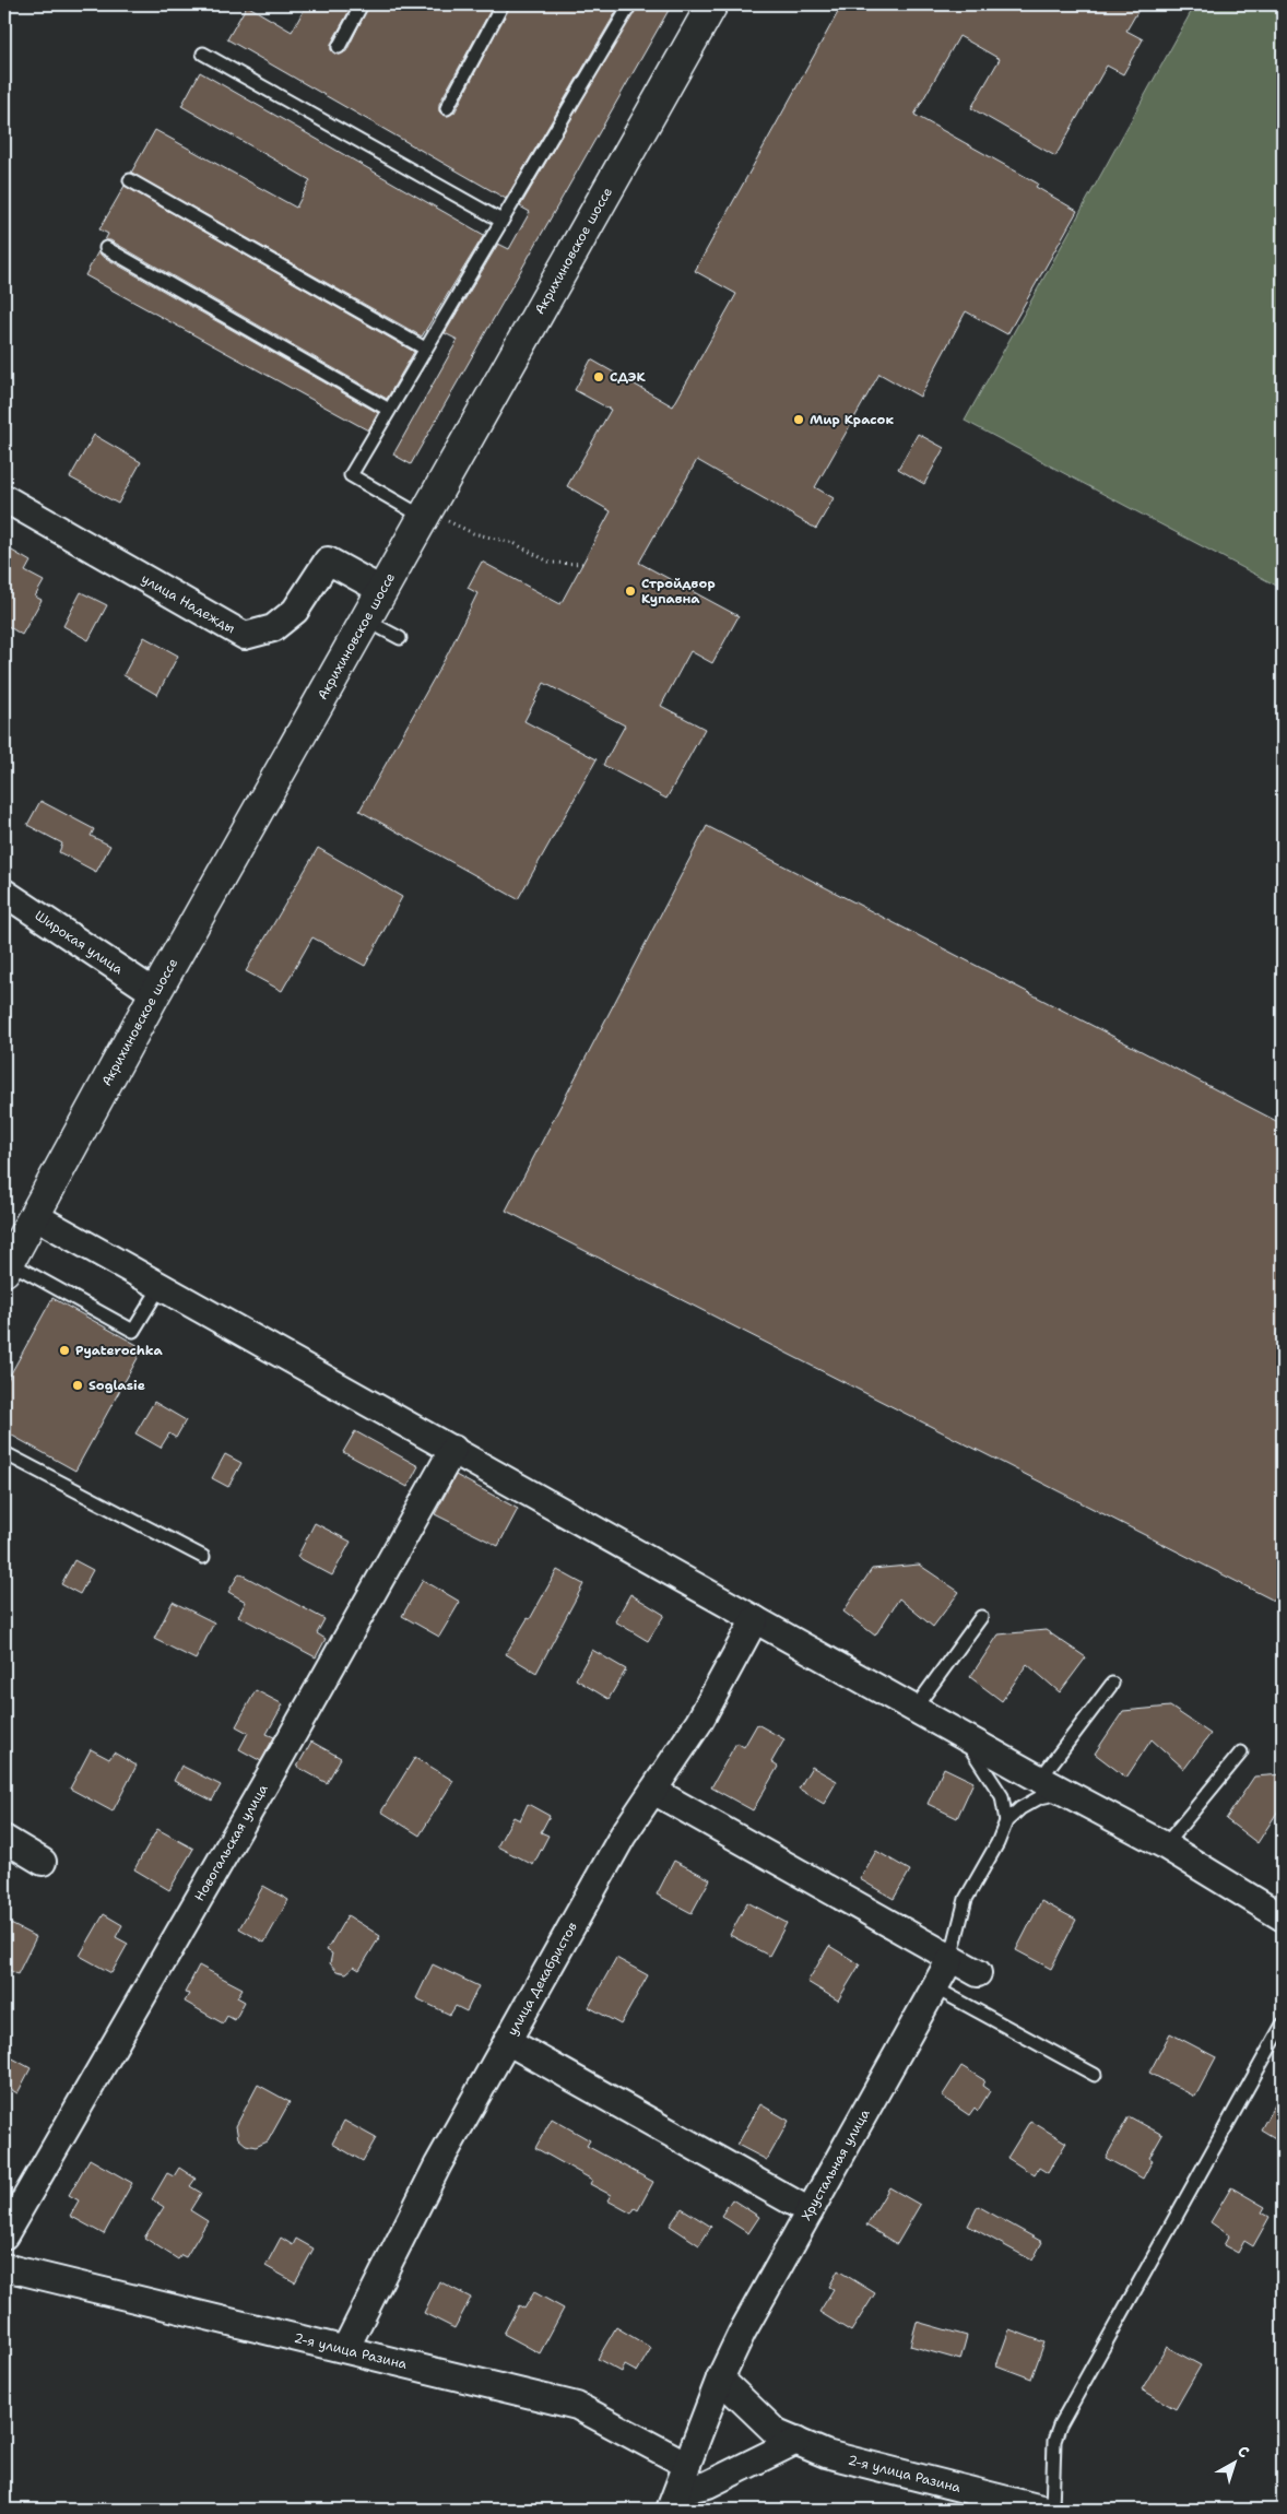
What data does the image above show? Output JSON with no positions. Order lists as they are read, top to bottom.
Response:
{
  "streets": {
    "main road": ["Акрихиновское шоссе"],
    "street": [
      "улица Надежды",
      "Широкая улица",
      "Новогальская улица",
      "улица Декабристов",
      "Хрустальная улица",
      "2-я улица Разина"
    ]
  },
  "crossings": [
    ["Акрихиновское шоссе", "улица Надежды"],
    ["Акрихиновское шоссе", "Широкая улица"],
    ["улица Декабристов", "2-я улица Разина"],
    ["Хрустальная улица", "2-я улица Разина"]
  ],
  "places": [
    "СДЭК",
    "Мир Красок",
    "Стройдвор Купавна",
    "Pyaterochka",
    "Soglasie"
  ],
  "north": "top right"
}
